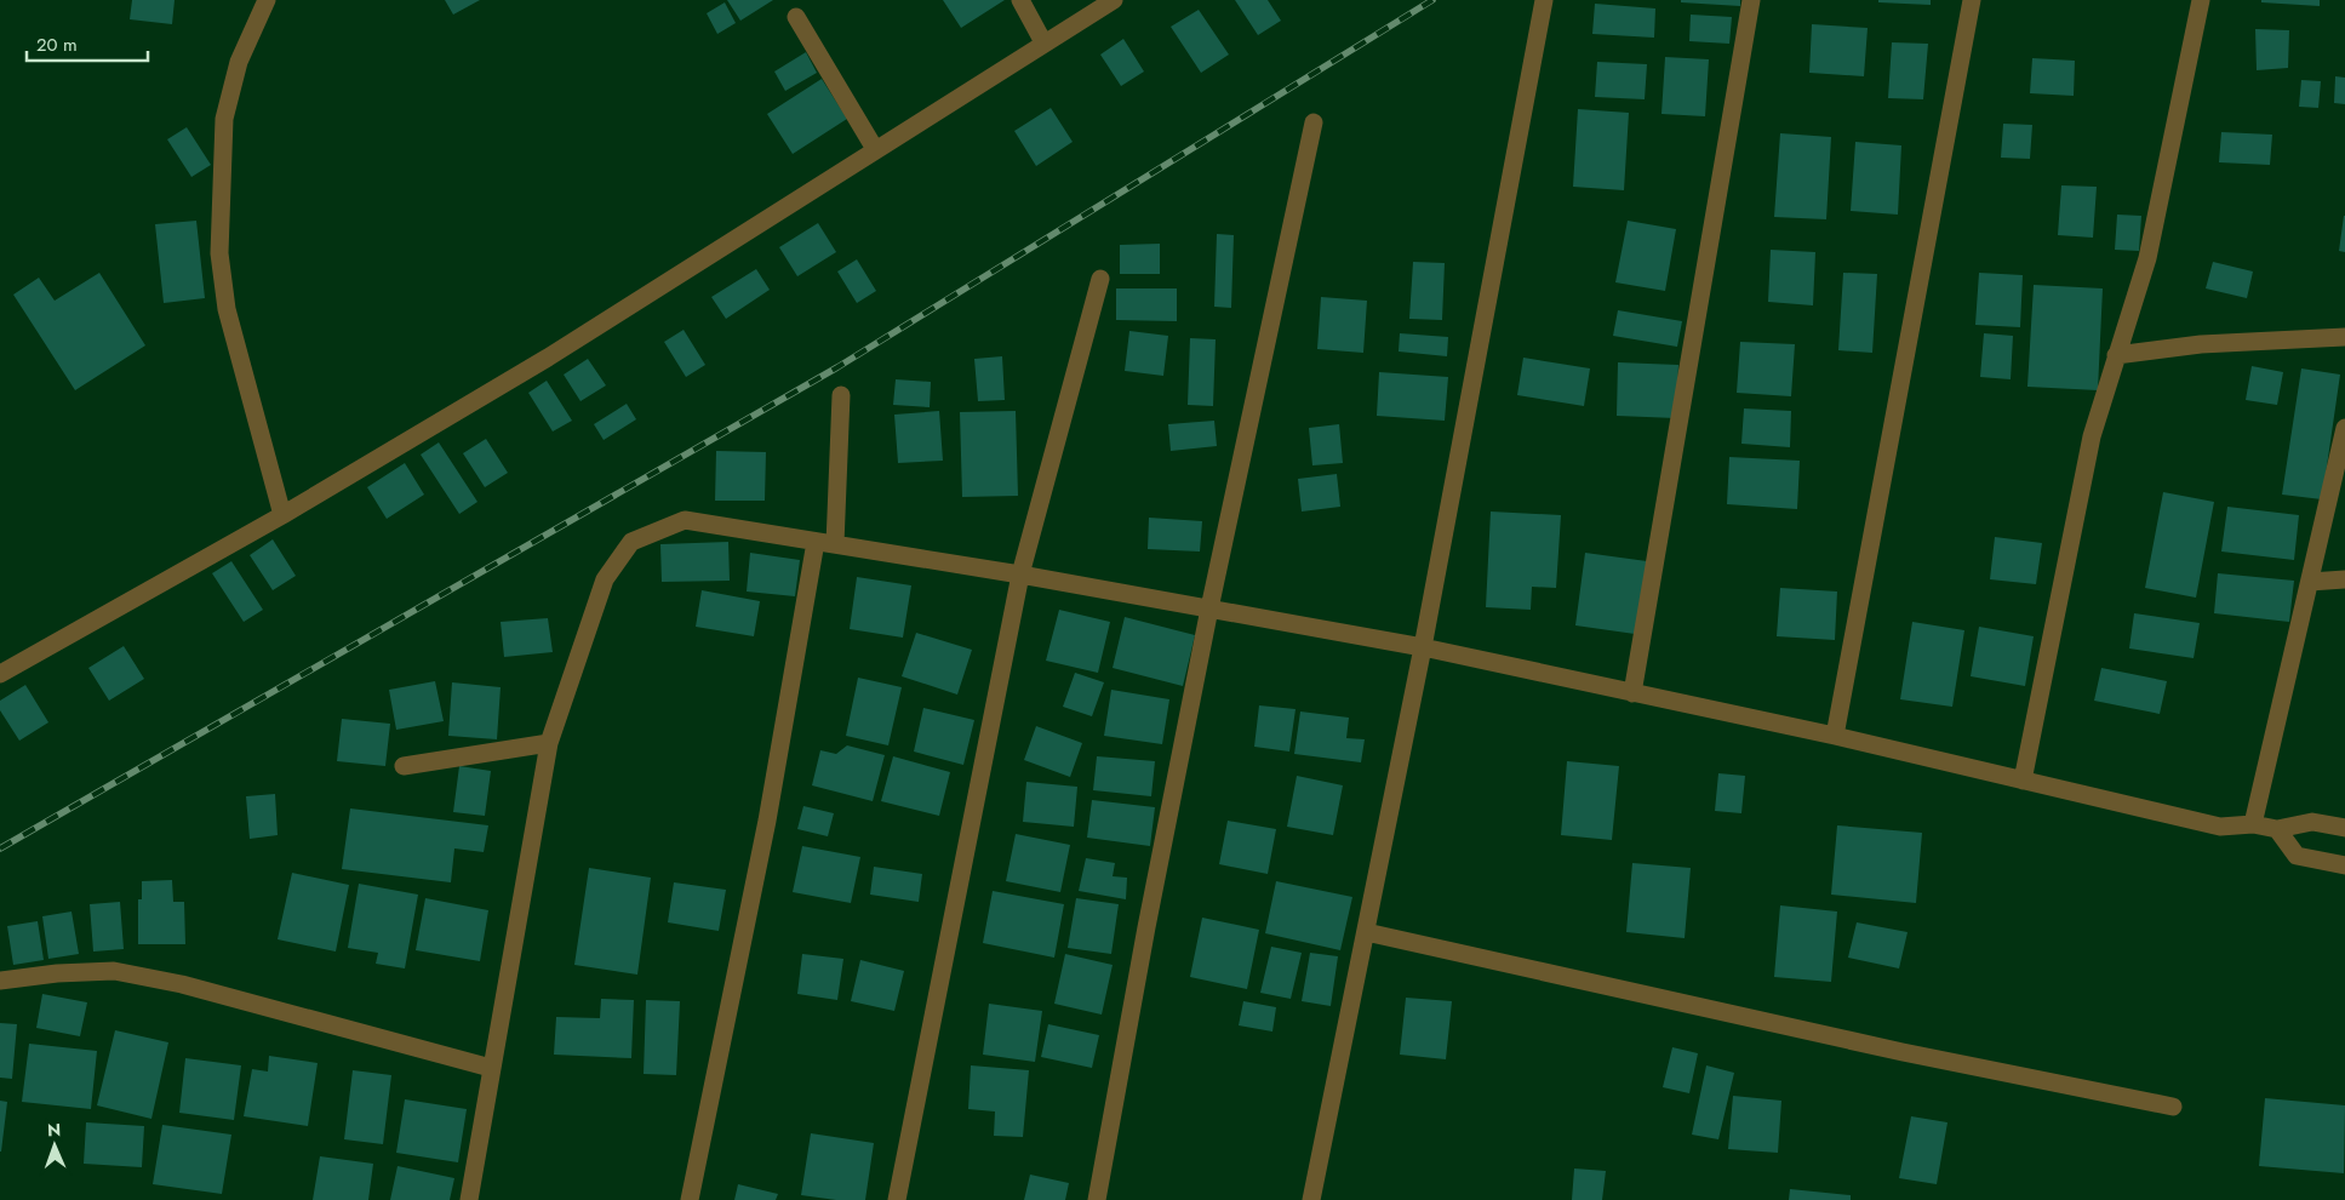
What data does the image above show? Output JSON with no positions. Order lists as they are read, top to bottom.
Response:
{
  "scale_bar": "20 m",
  "north": "top"
}
